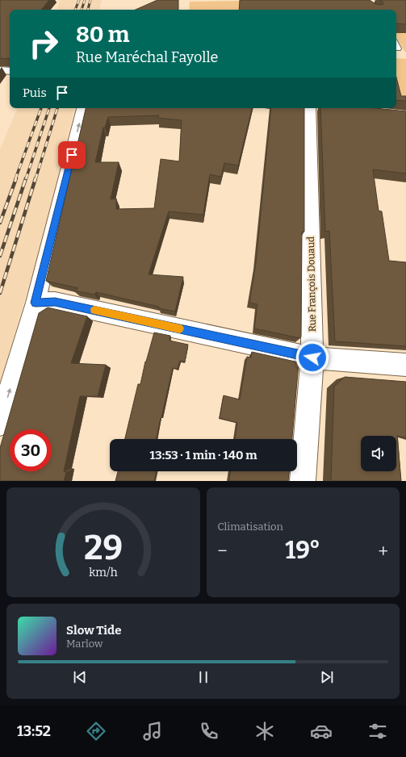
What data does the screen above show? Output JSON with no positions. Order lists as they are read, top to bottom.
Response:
{
  "streets": {
    "street": ["Rue François Douaud"]
  },
  "page": {
    "turn": ["80 m", "Rue Maréchal Fayolle"],
    "then": "Puis",
    "limit": "30",
    "trip": "13:53 · 1 min · 140 m",
    "tile": "Climatisation",
    "heat": ["−", "19°", "+"],
    "song": ["Slow Tide", "Marlow"],
    "tabs": "13:52",
    "gauge": ["29", "km/h"]
  }
}
